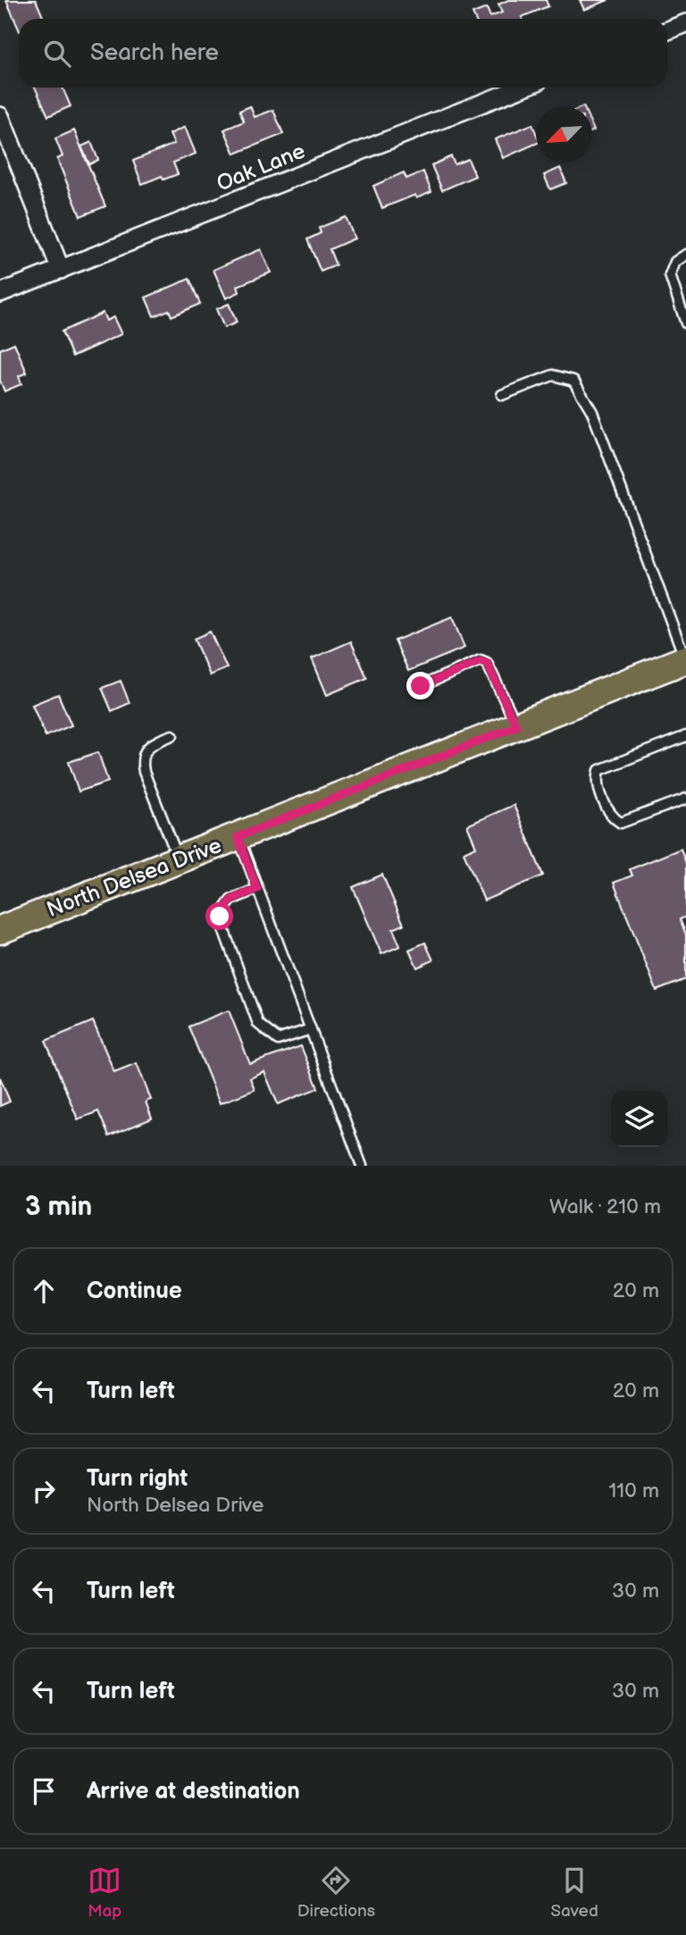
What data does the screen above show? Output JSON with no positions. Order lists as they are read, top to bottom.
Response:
{
  "streets": {
    "main road": ["North Delsea Drive"],
    "street": ["Oak Lane"]
  },
  "north": "bottom left",
  "page": {
    "search": "Search here",
    "heading": ["3 min", "Walk · 210 m"],
    "list": [
      ["Continue", "20 m"],
      ["Turn left", "20 m"],
      ["Turn right", "North Delsea Drive", "110 m"],
      ["Turn left", "30 m"],
      ["Turn left", "30 m"],
      "Arrive at destination"
    ],
    "nav": ["Map", "Directions", "Saved"]
  }
}
